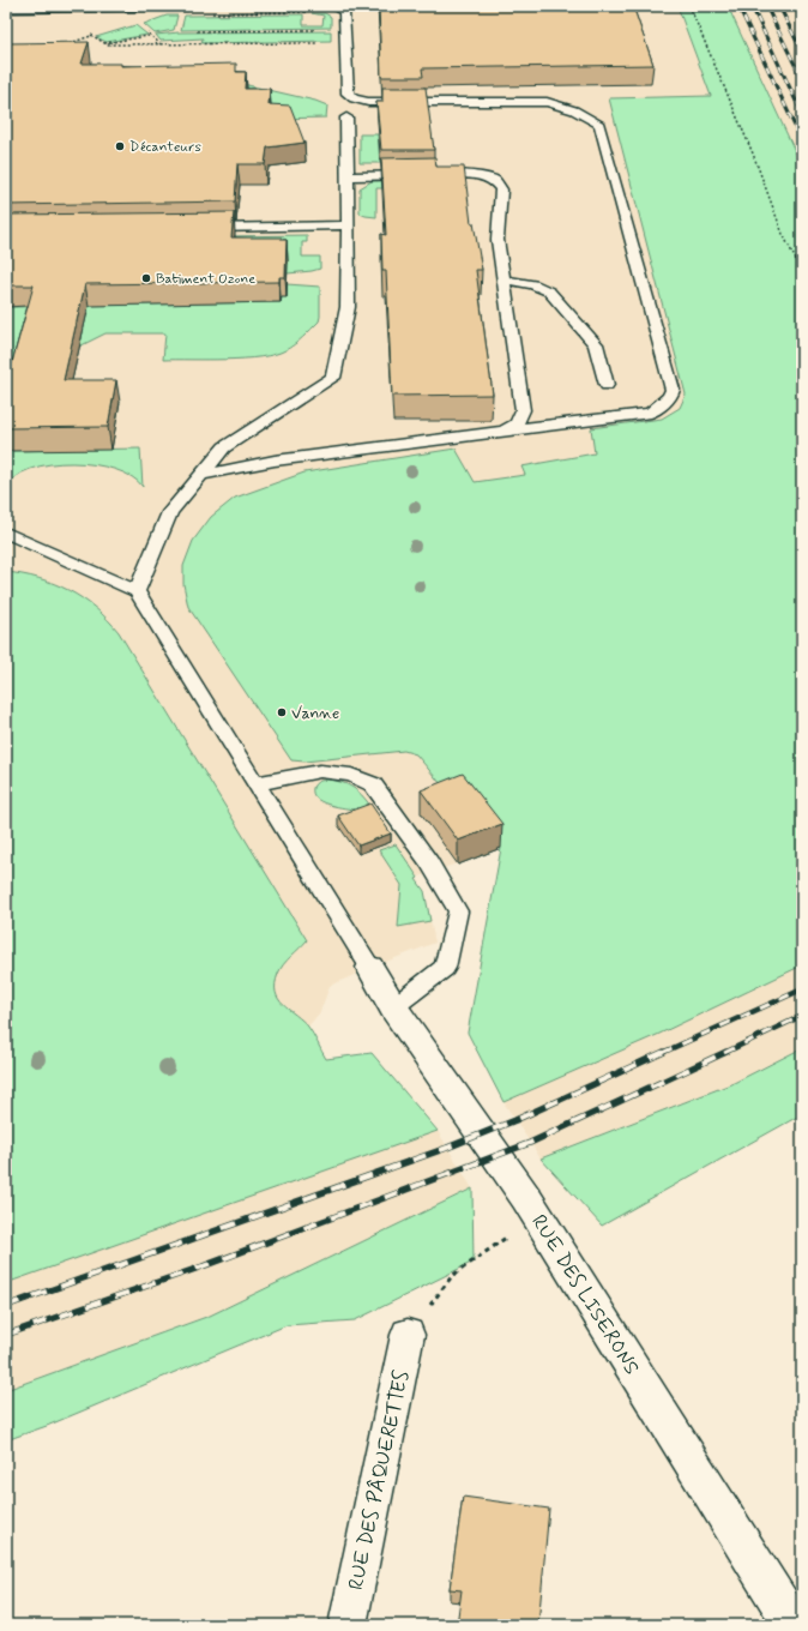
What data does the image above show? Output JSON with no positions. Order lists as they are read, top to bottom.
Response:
{
  "streets": {
    "street": ["RUE DES LISERONS", "RUE DES PÂQUERETTES"]
  },
  "places": ["Décanteurs", "Batiment Ozone", "Vanne"]
}
